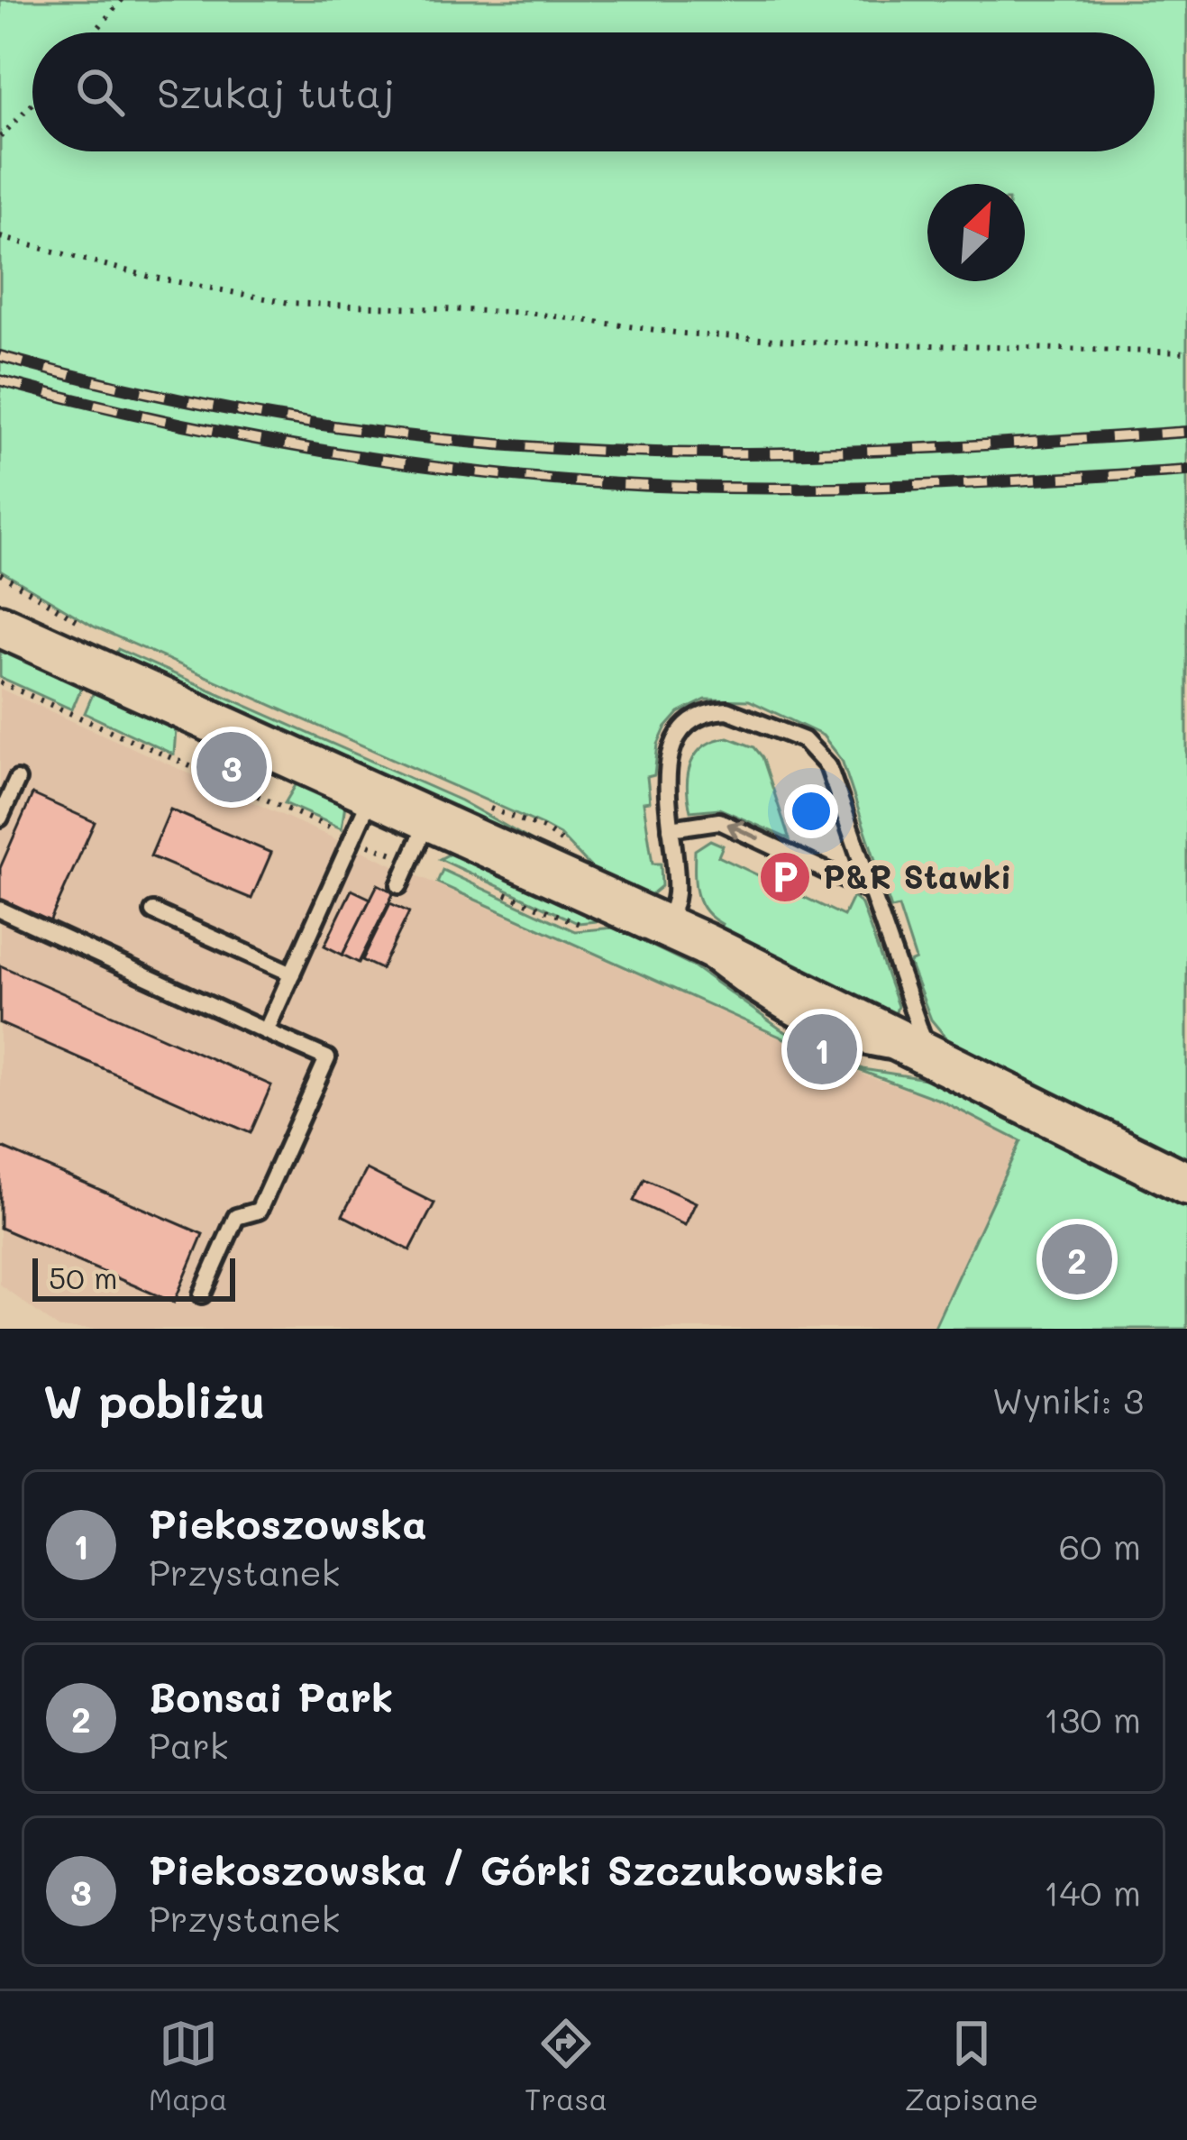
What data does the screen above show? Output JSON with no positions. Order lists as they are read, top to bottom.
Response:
{
  "places": {
    "parking": ["P&R Stawki"]
  },
  "scale_bar": "50 m",
  "north": "top right",
  "page": {
    "search": "Szukaj tutaj",
    "pins": ["3", "1", "2"],
    "scale": "50 m",
    "heading": ["W pobliżu", "Wyniki: 3"],
    "list": [
      {
        "mark": "1",
        "name": "Piekoszowska",
        "note": "Przystanek",
        "value": "60 m"
      },
      {
        "mark": "2",
        "name": "Bonsai Park",
        "note": "Park",
        "value": "130 m"
      },
      {
        "mark": "3",
        "name": "Piekoszowska / Górki Szczukowskie",
        "note": "Przystanek",
        "value": "140 m"
      }
    ],
    "nav": ["Mapa", "Trasa", "Zapisane"]
  }
}
